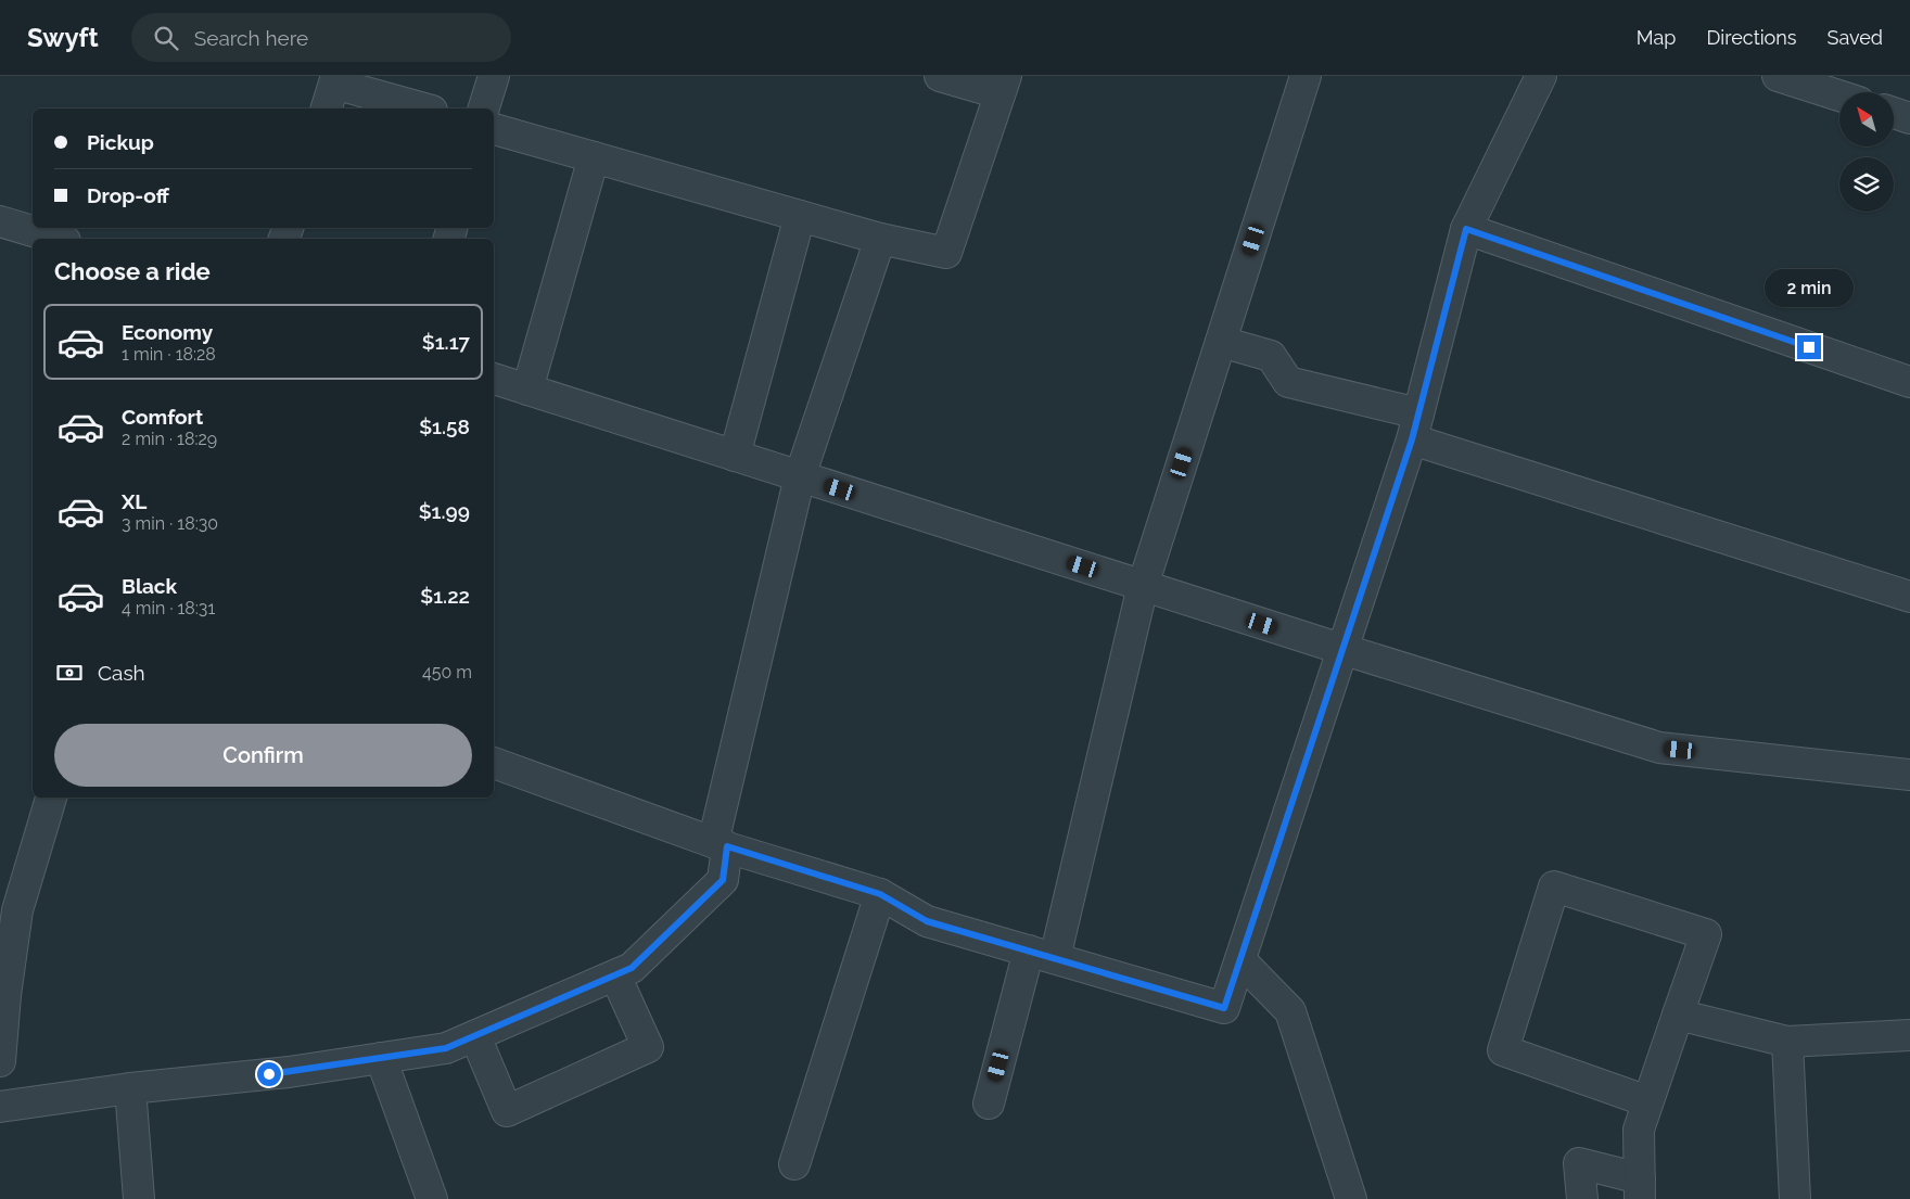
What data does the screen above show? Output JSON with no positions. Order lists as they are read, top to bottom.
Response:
{
  "north": "top left",
  "page": {
    "header": "Swyft",
    "search": "Search here",
    "nav": ["Map", "Directions", "Saved"],
    "banner": ["Pickup", "Drop-off"],
    "heading": "Choose a ride",
    "bubble": "2 min",
    "list": [
      {
        "name": "Economy",
        "note": "1 min · 18:28",
        "value": "$1.17"
      },
      {
        "name": "Comfort",
        "note": "2 min · 18:29",
        "value": "$1.58"
      },
      {
        "name": "XL",
        "note": "3 min · 18:30",
        "value": "$1.99"
      },
      {
        "name": "Black",
        "note": "4 min · 18:31",
        "value": "$1.22"
      }
    ],
    "pay": ["Cash", "450 m"],
    "buttons": "Confirm"
  }
}
